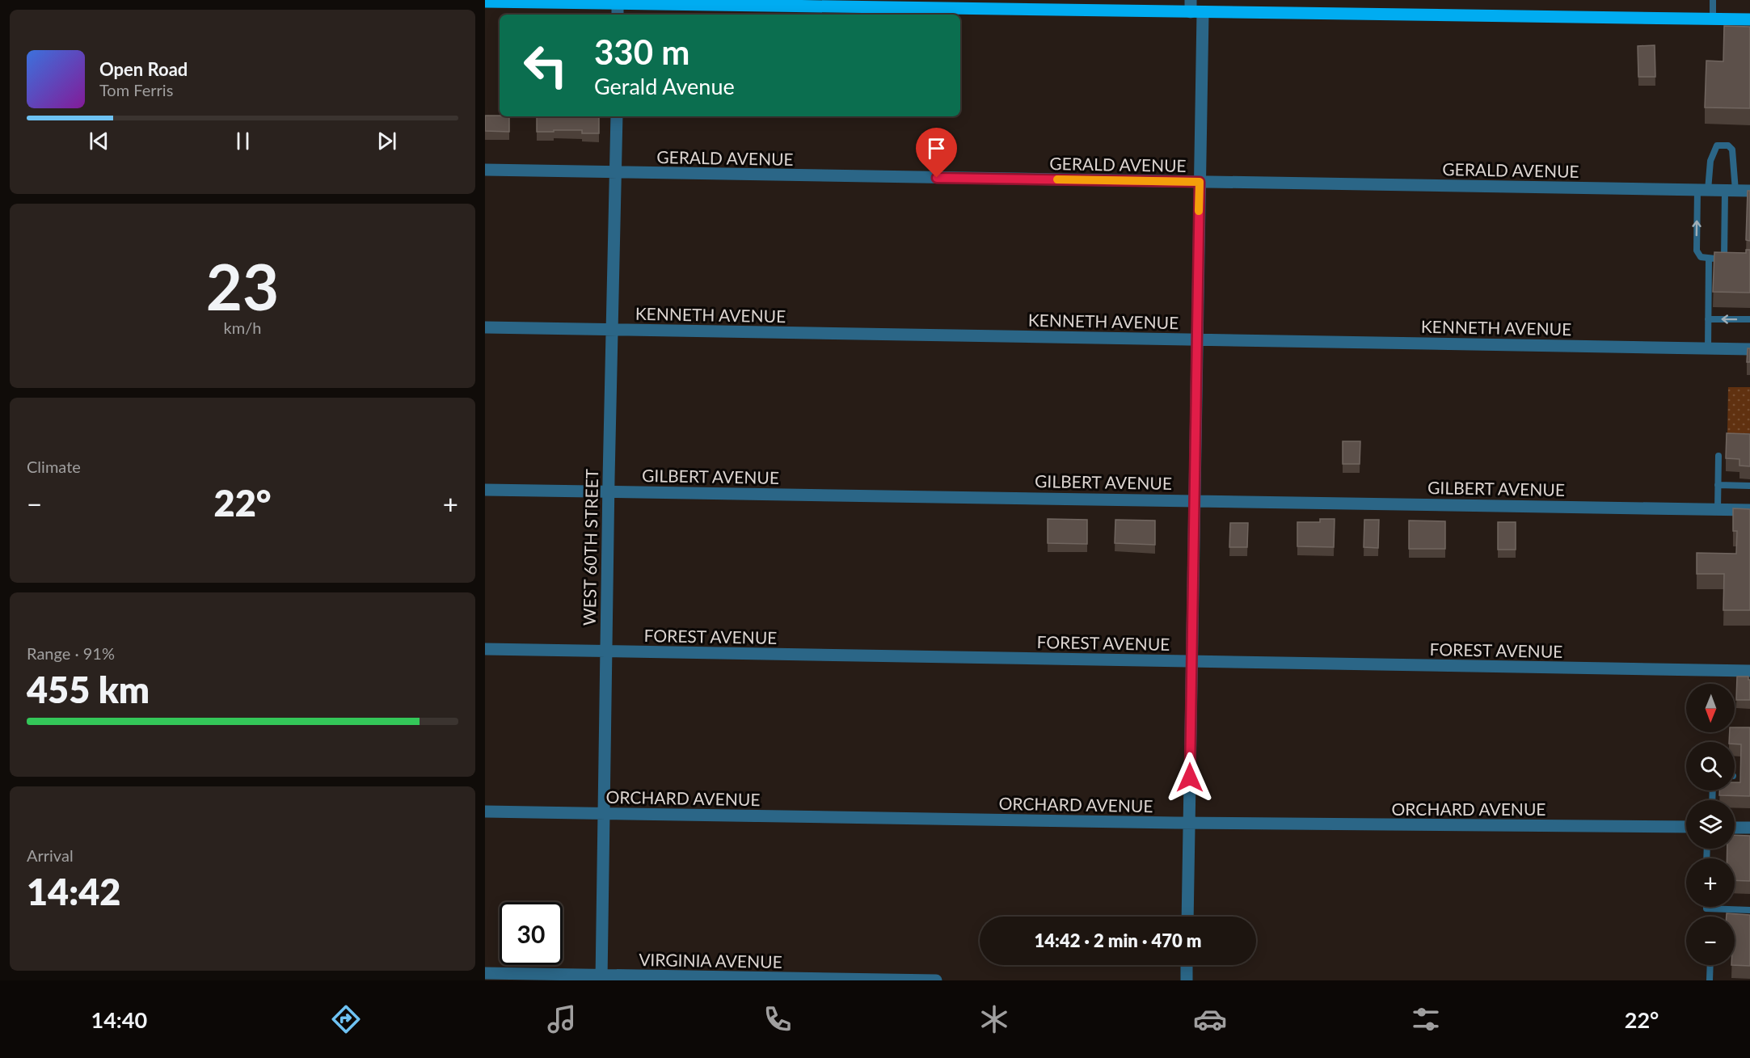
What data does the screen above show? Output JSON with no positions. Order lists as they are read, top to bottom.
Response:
{
  "streets": {
    "street": [
      "GERALD AVENUE",
      "KENNETH AVENUE",
      "GILBERT AVENUE",
      "WEST 60TH STREET",
      "FOREST AVENUE",
      "ORCHARD AVENUE",
      "VIRGINIA AVENUE"
    ]
  },
  "crossings": [
    ["GERALD AVENUE", "WEST 60TH STREET"],
    ["KENNETH AVENUE", "WEST 60TH STREET"],
    ["GILBERT AVENUE", "WEST 60TH STREET"],
    ["WEST 60TH STREET", "FOREST AVENUE"],
    ["WEST 60TH STREET", "ORCHARD AVENUE"],
    ["WEST 60TH STREET", "VIRGINIA AVENUE"]
  ],
  "north": "bottom",
  "page": {
    "turn": ["330 m", "Gerald Avenue"],
    "song": ["Open Road", "Tom Ferris"],
    "tile": [
      ["23", "km/h"],
      "Climate",
      ["Range · 91%", "455 km"],
      ["Arrival", "14:42"]
    ],
    "heat": ["−", "22°", "+"],
    "map_buttons": ["+", "−"],
    "limit": "30",
    "trip": "14:42 · 2 min · 470 m",
    "tabs": ["14:40", "22°"]
  }
}
